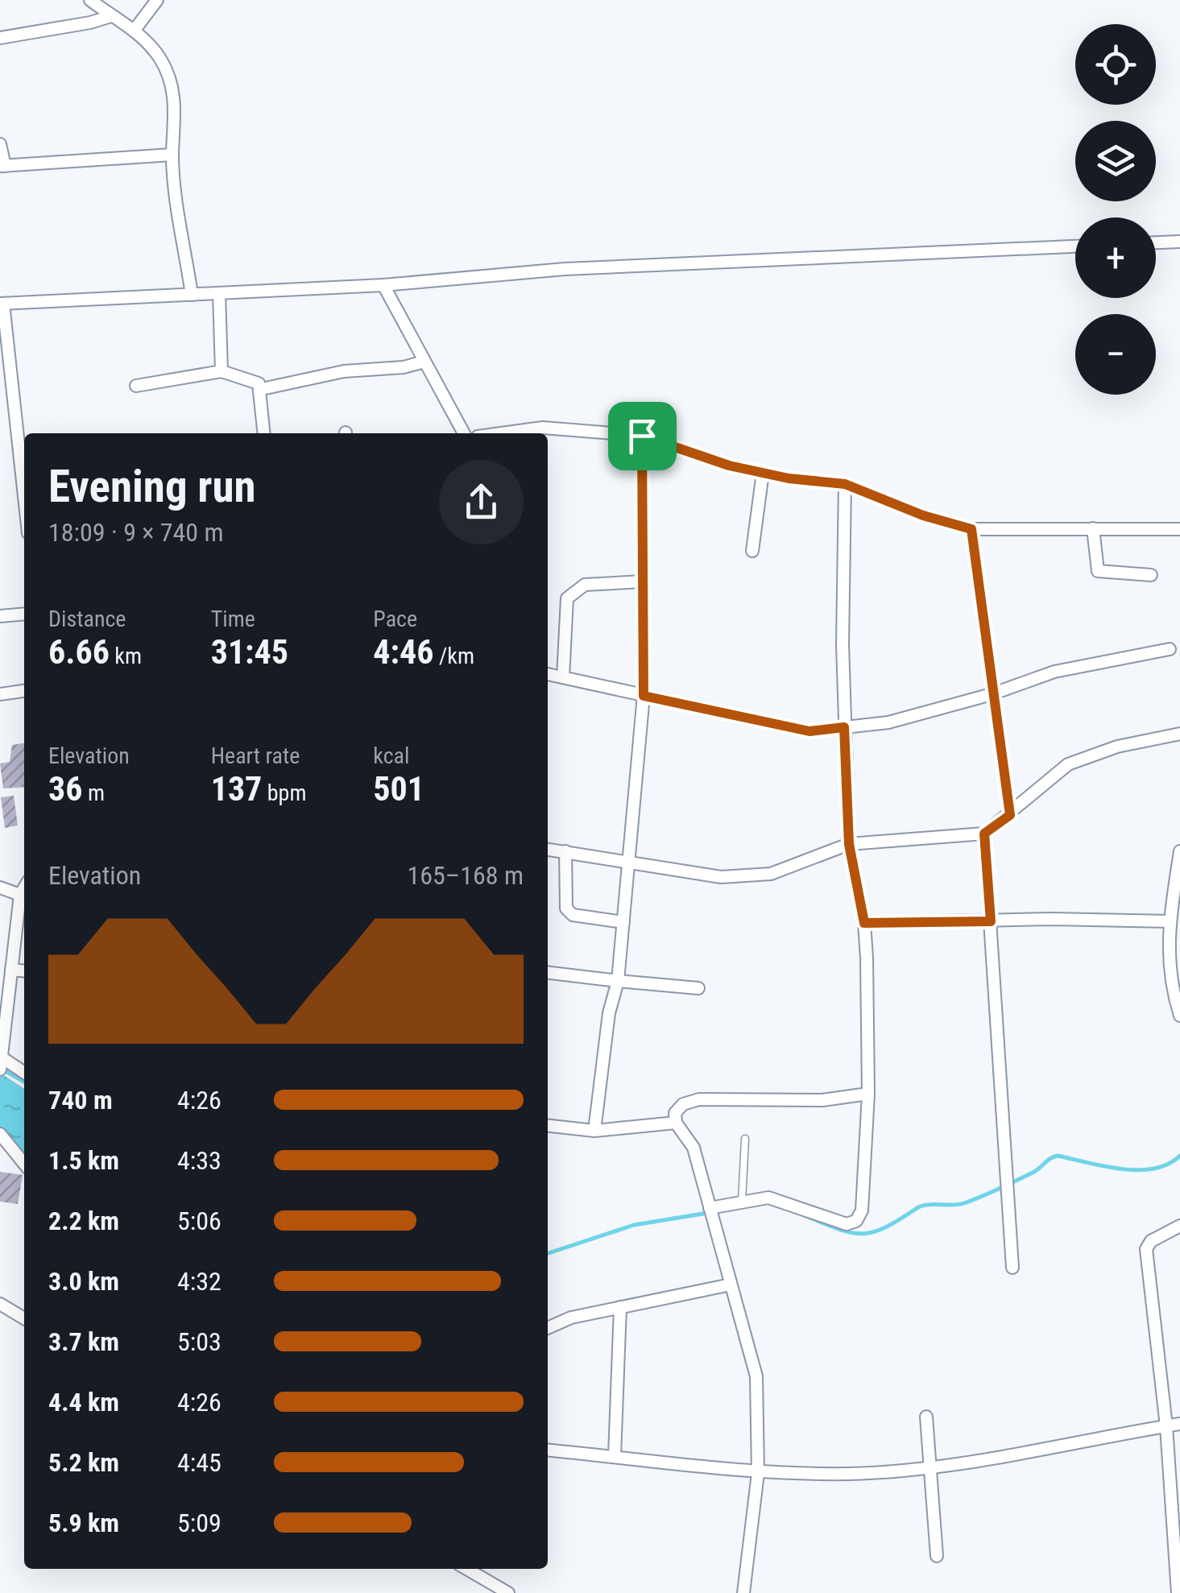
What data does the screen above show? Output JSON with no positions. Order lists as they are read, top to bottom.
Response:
{
  "page": {
    "map_buttons": ["+", "−"],
    "heading": ["Evening run", "18:09 · 9 × 740 m"],
    "stats": [
      ["Distance", "6.66 km"],
      ["Time", "31:45"],
      ["Pace", "4:46 /km"],
      ["Elevation", "36 m"],
      ["Heart rate", "137 bpm"],
      ["kcal", "501"]
    ],
    "chart": ["Elevation", "165–168 m"],
    "list": [
      {
        "name": "740 m",
        "note": "4:26"
      },
      {
        "name": "1.5 km",
        "note": "4:33"
      },
      {
        "name": "2.2 km",
        "note": "5:06"
      },
      {
        "name": "3.0 km",
        "note": "4:32"
      },
      {
        "name": "3.7 km",
        "note": "5:03"
      },
      {
        "name": "4.4 km",
        "note": "4:26"
      },
      {
        "name": "5.2 km",
        "note": "4:45"
      },
      {
        "name": "5.9 km",
        "note": "5:09"
      }
    ]
  }
}
